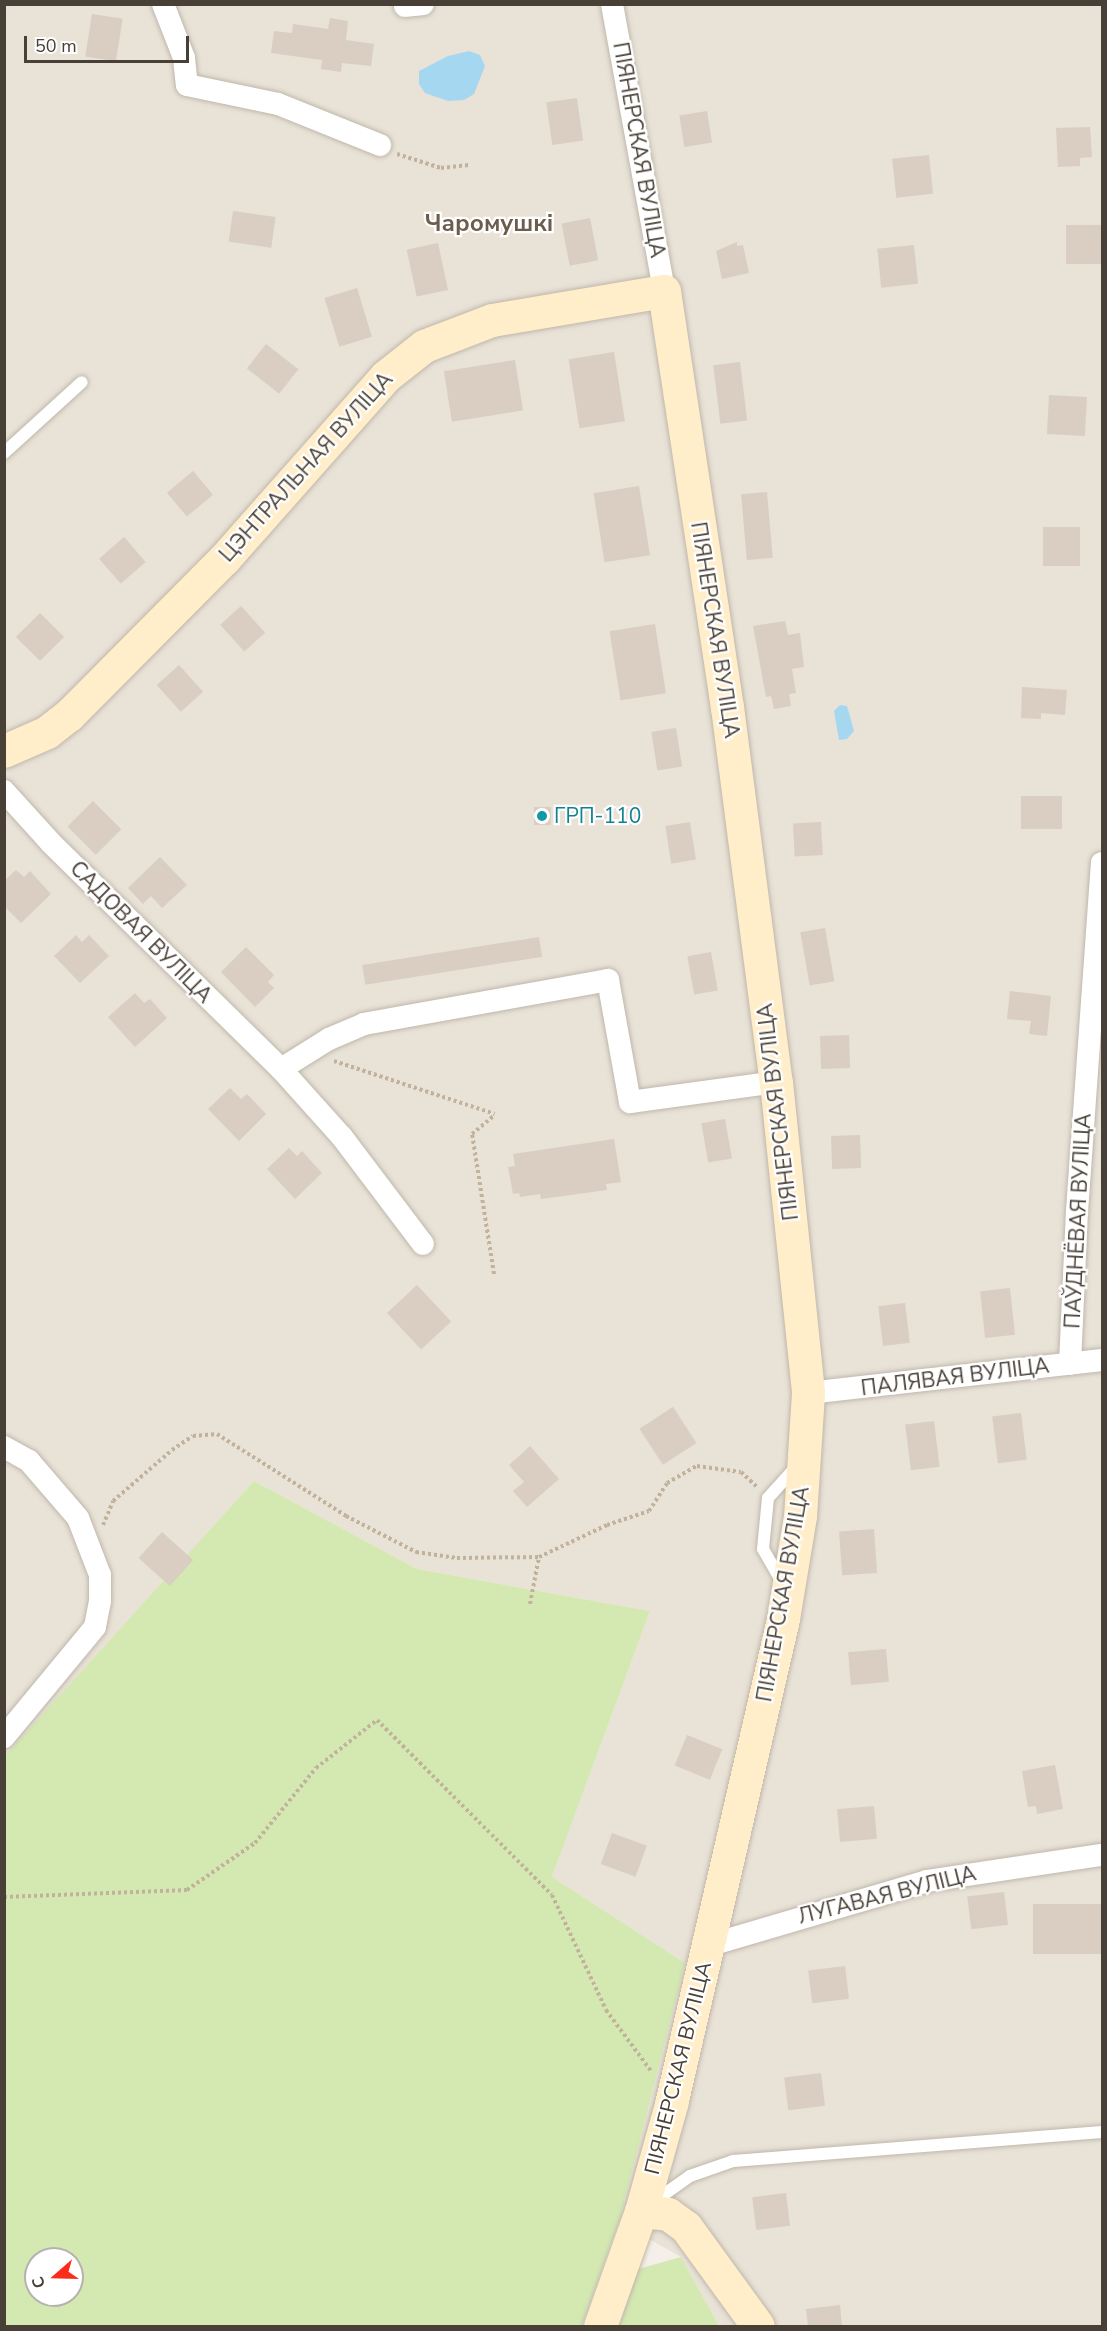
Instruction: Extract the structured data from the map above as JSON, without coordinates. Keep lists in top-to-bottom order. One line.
{"streets":{"street":["ПІЯНЕРСКАЯ ВУЛІЦА","ЦЭНТРАЛЬНАЯ ВУЛІЦА","САДОВАЯ ВУЛІЦА","ПАЎДНЁВАЯ ВУЛІЦА","ПАЛЯВАЯ ВУЛІЦА","ЛУГАВАЯ ВУЛІЦА"]},"crossings":[["ПІЯНЕРСКАЯ ВУЛІЦА","ЦЭНТРАЛЬНАЯ ВУЛІЦА"],["ПІЯНЕРСКАЯ ВУЛІЦА","ПАЛЯВАЯ ВУЛІЦА"],["ПІЯНЕРСКАЯ ВУЛІЦА","ЛУГАВАЯ ВУЛІЦА"],["ПАЎДНЁВАЯ ВУЛІЦА","ПАЛЯВАЯ ВУЛІЦА"]],"districts":["Чаромушкі"],"places":["ГРП-110"],"scale_bar":"50 m","north":"left"}
